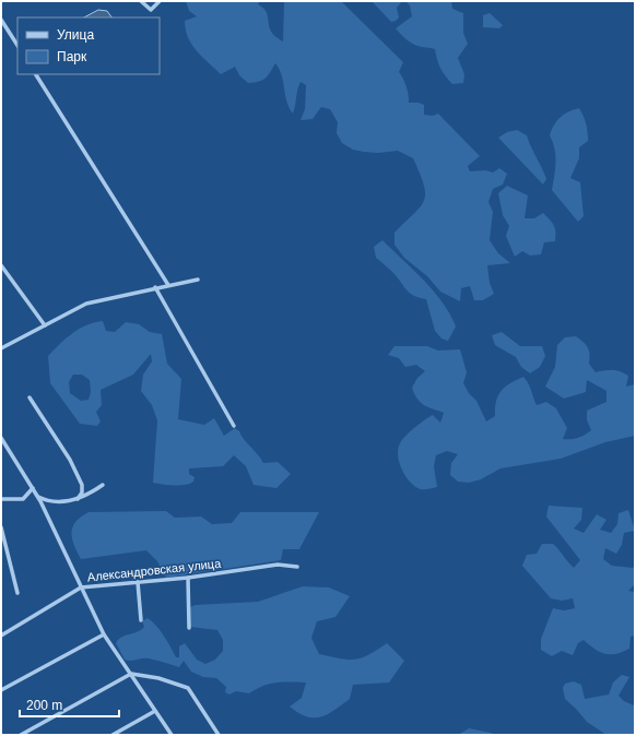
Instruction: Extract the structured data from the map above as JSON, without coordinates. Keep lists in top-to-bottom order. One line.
{"streets":{"street":["Александровская улица"]},"legend":["Улица","Парк"],"scale_bar":"200 m"}
